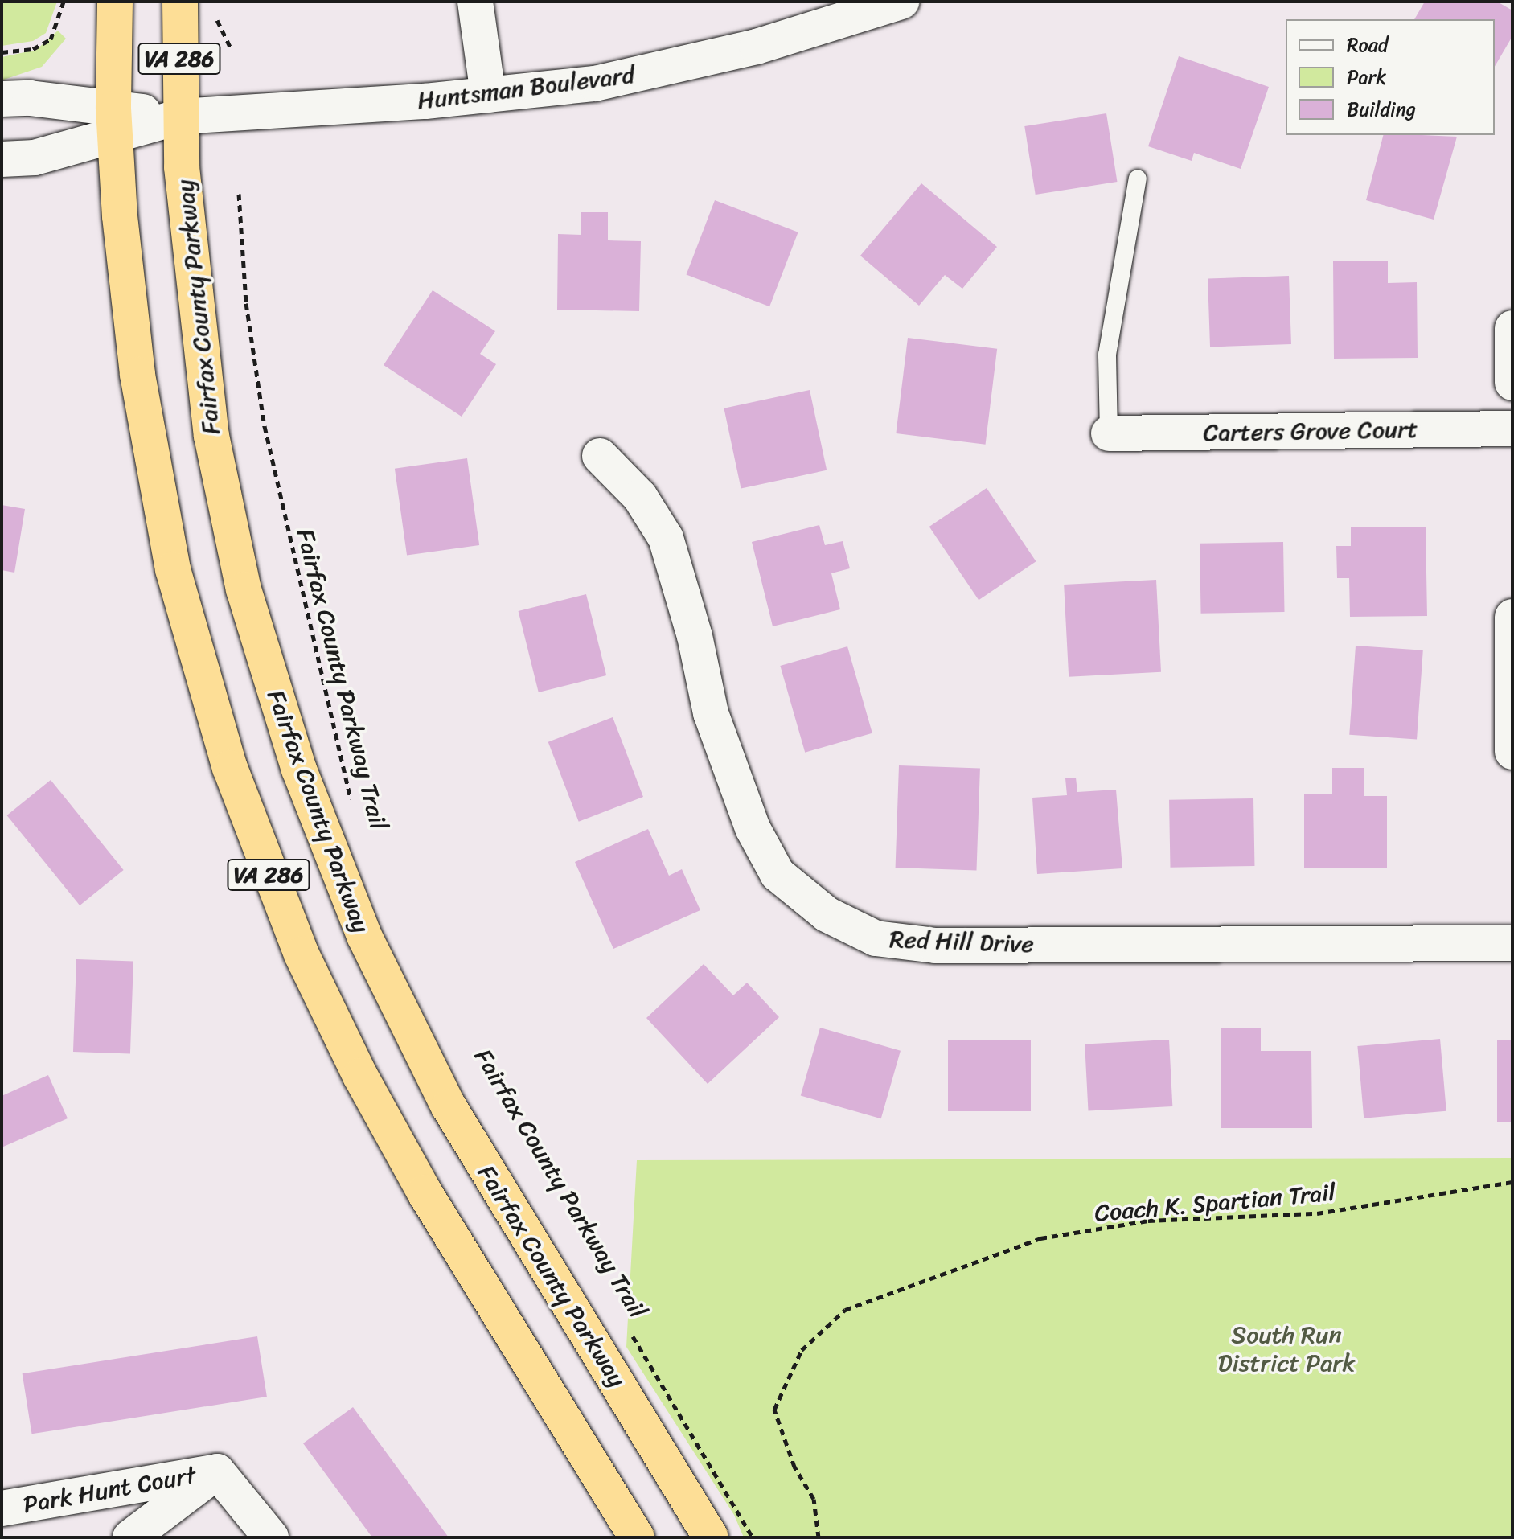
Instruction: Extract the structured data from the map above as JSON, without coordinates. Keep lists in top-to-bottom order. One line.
{"streets":{"highway":["VA 286","Fairfax County Parkway"],"street":["Huntsman Boulevard","Carters Grove Court","Red Hill Drive","Park Hunt Court"],"path":["Fairfax County Parkway Trail","Coach K. Spartian Trail"]},"crossings":[["VA 286","Huntsman Boulevard"],["Huntsman Boulevard","Fairfax County Parkway"]],"parks":["South Run District Park"],"legend":["Road","Park","Building"]}
